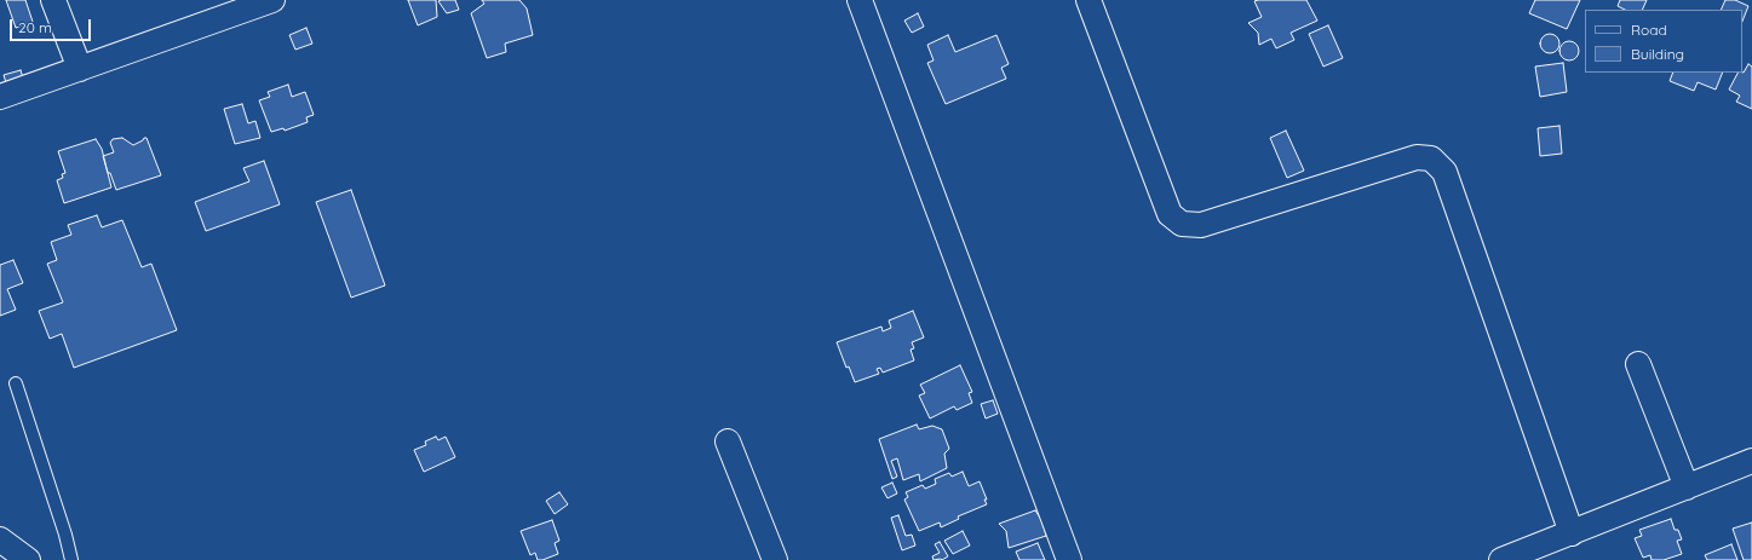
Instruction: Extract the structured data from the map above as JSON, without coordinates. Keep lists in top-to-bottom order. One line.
{"legend":["Road","Building"],"scale_bar":"20 m"}
